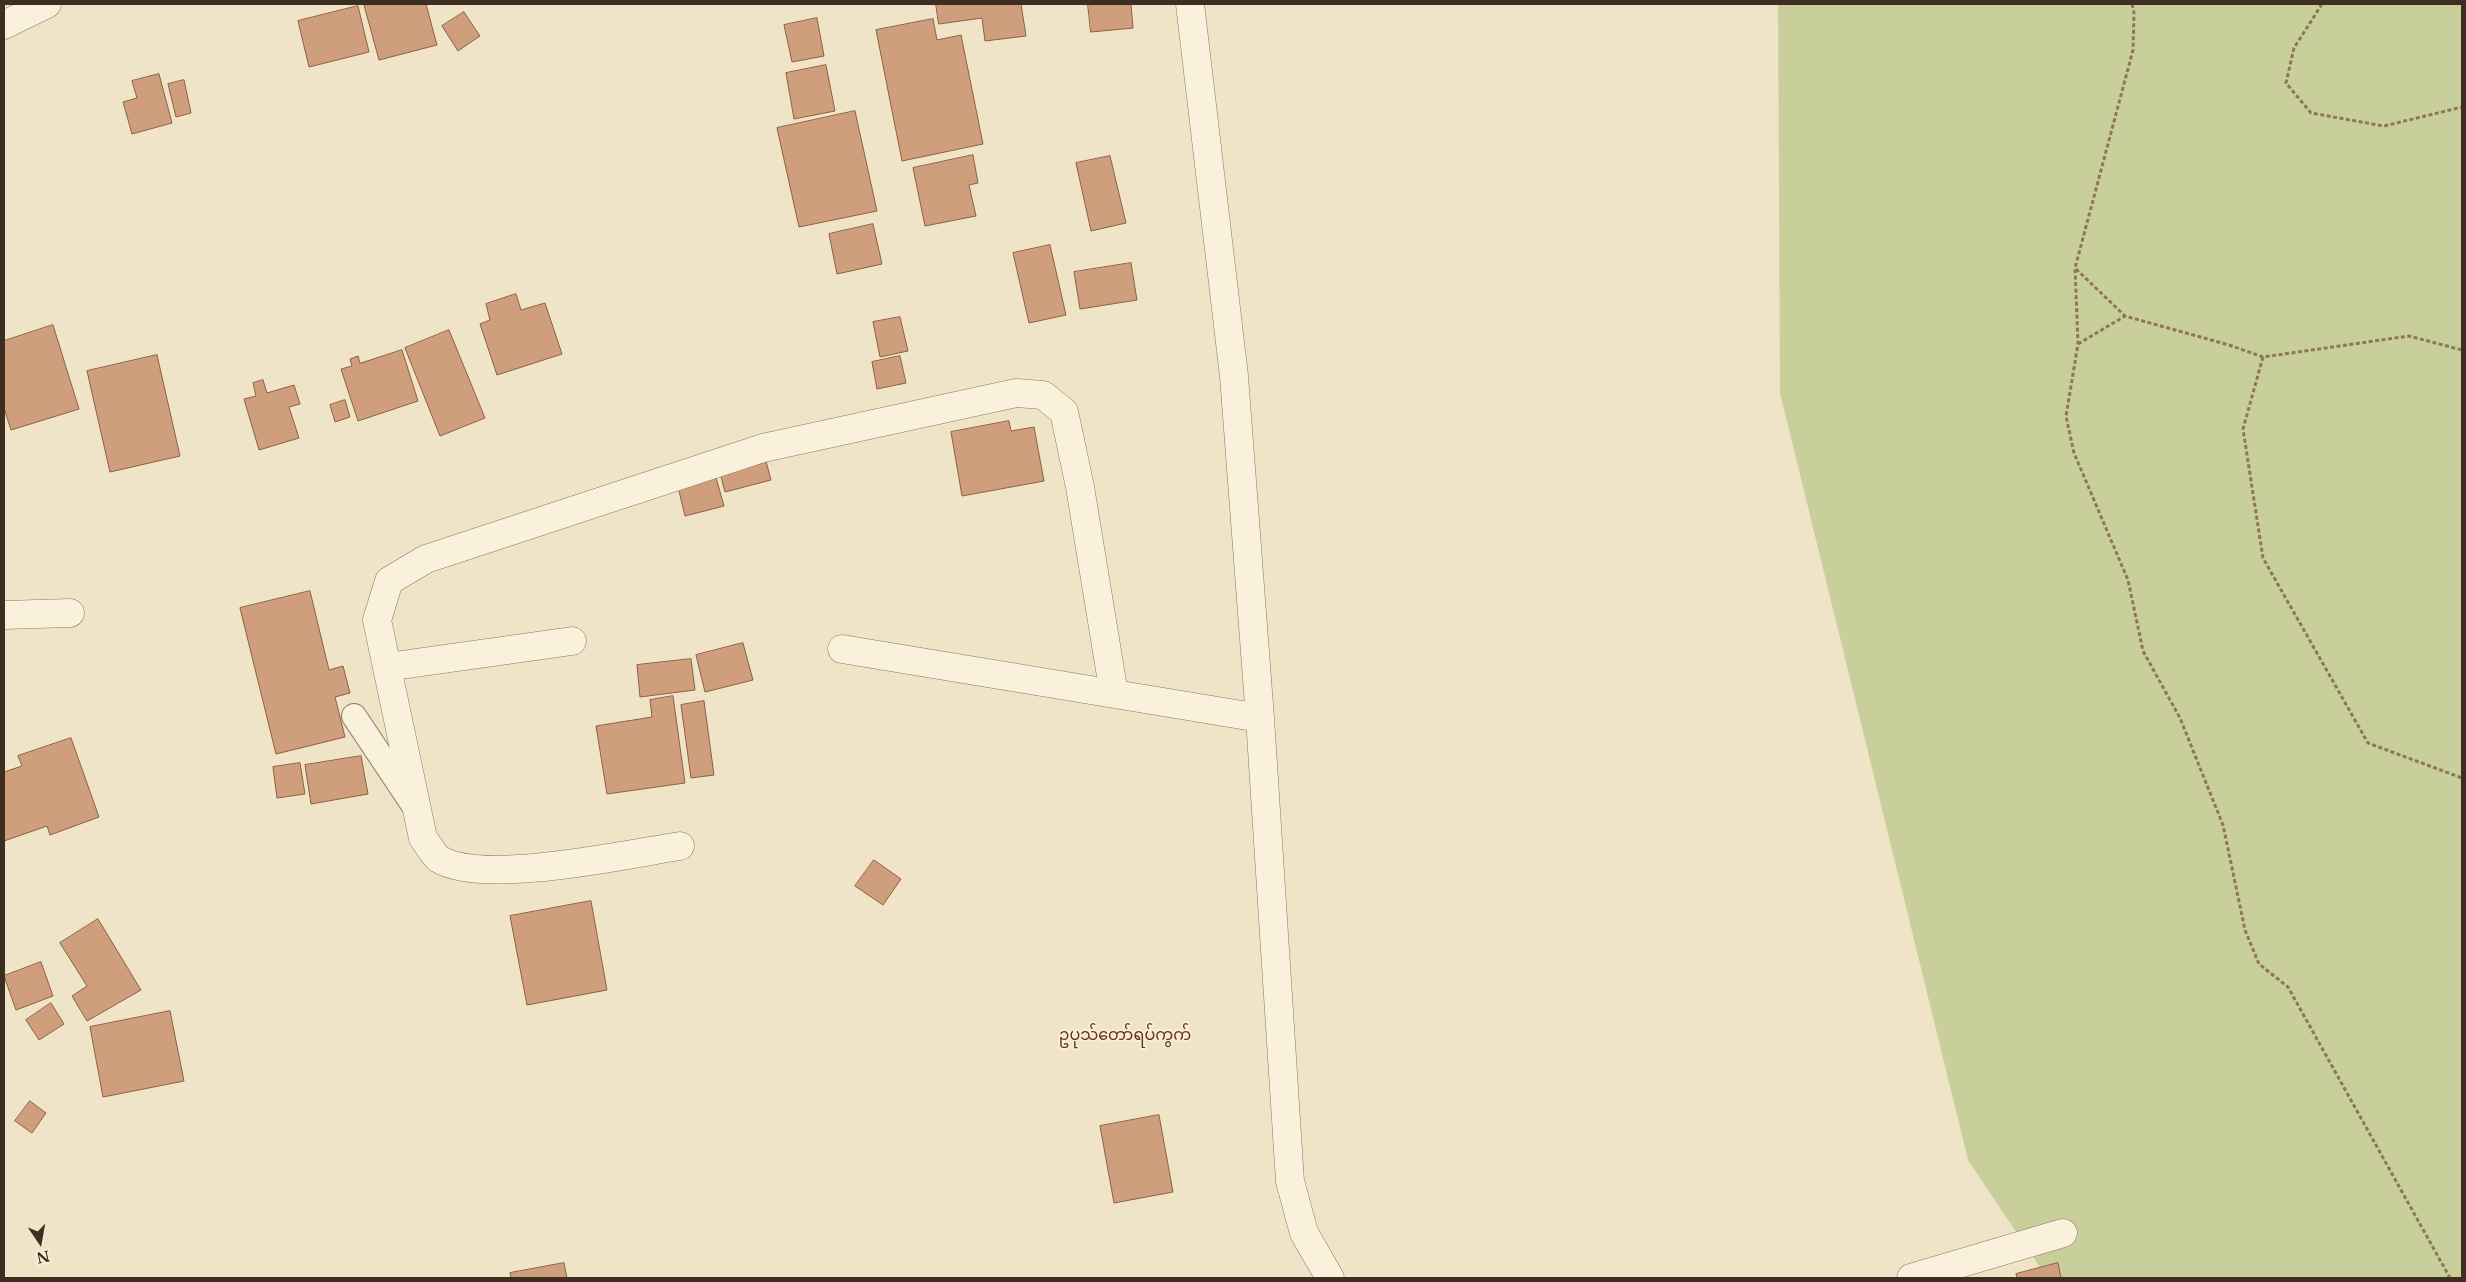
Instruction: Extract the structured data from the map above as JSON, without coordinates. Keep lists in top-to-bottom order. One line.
{"districts":["ဥပုသ်တော်ရပ်ကွက်"],"north":"bottom"}
